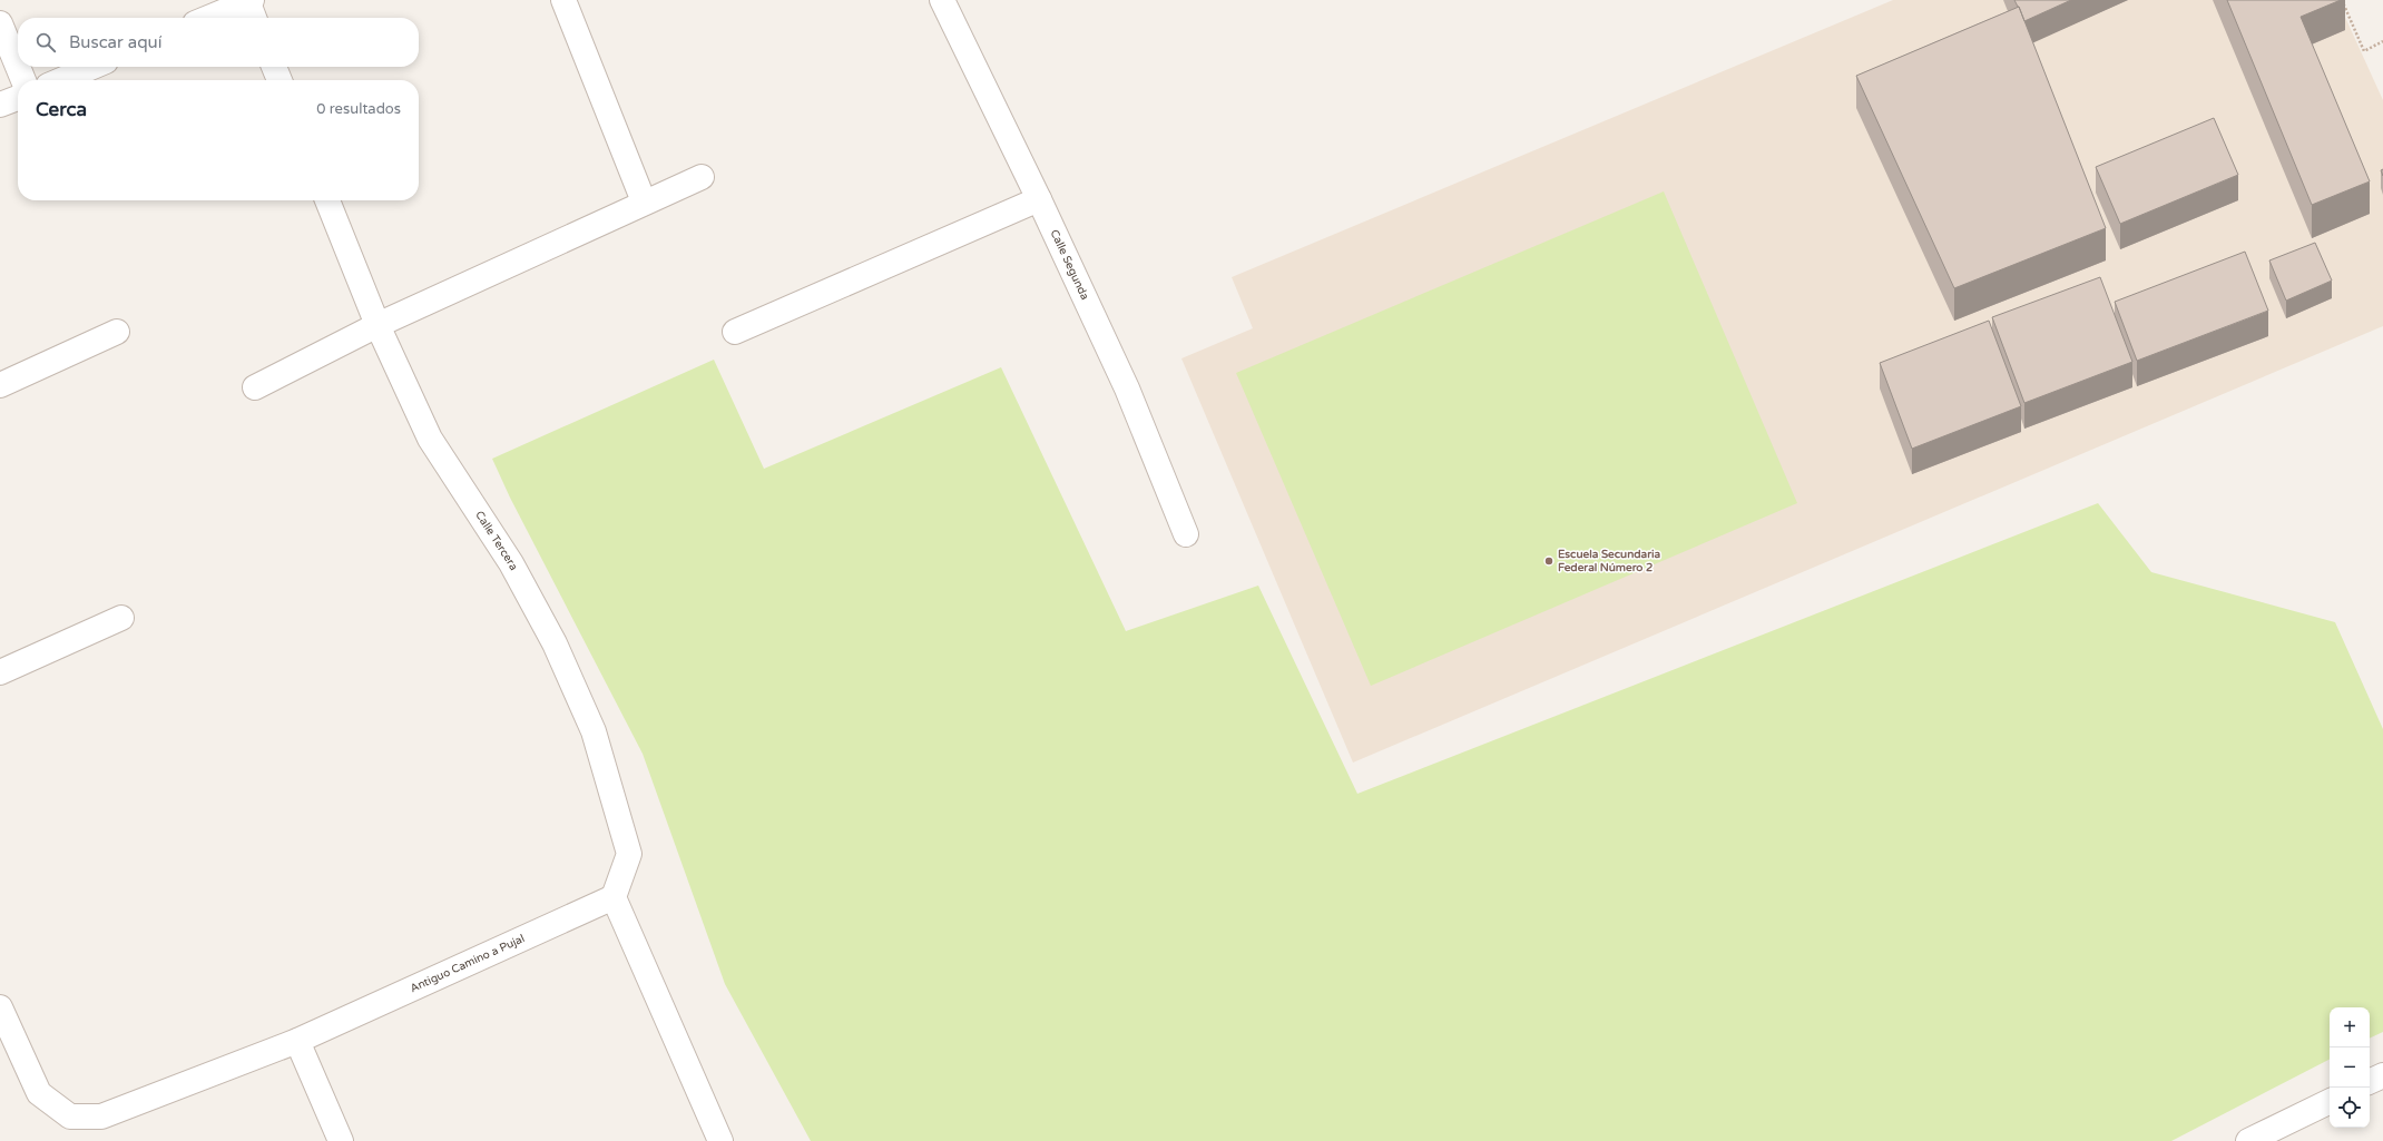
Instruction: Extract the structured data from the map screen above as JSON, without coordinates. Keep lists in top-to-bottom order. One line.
{"streets":{"street":["Calle Segunda","Calle Tercera","Antiguo Camino a Pujal"]},"crossings":[["Calle Tercera","Antiguo Camino a Pujal"]],"places":["Escuela Secundaria Federal Número 2"],"page":{"search":"Buscar aquí","heading":["Cerca","0 resultados"],"map_buttons":["+","−"]}}
